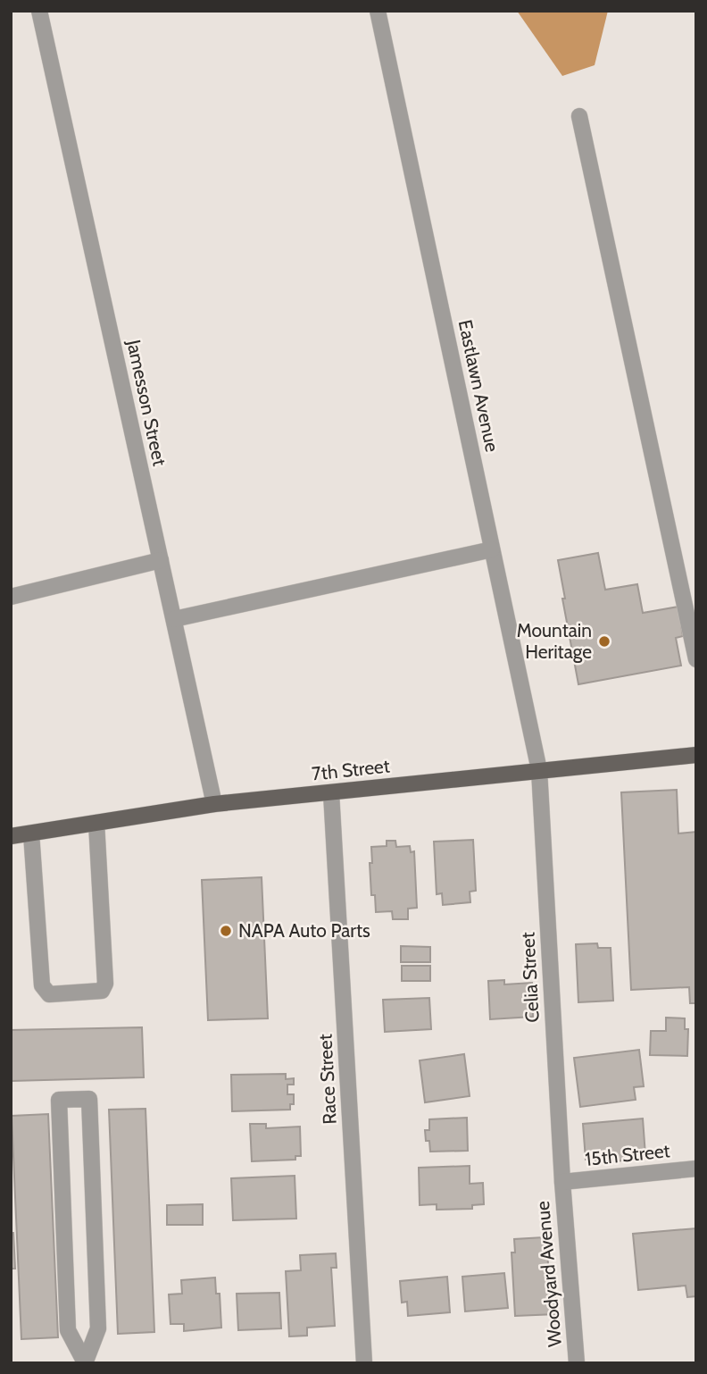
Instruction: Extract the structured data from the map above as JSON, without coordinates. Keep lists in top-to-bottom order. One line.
{"streets":{"main road":["7th Street"],"street":["Eastlawn Avenue","Jamesson Street","Celia Street","Race Street","15th Street","Woodyard Avenue"]},"crossings":[["Eastlawn Avenue","7th Street"],["Eastlawn Avenue","Celia Street"],["Jamesson Street","7th Street"],["7th Street","Celia Street"],["7th Street","Race Street"],["Celia Street","15th Street"],["Celia Street","Woodyard Avenue"],["15th Street","Woodyard Avenue"]],"places":["Mountain Heritage","NAPA Auto Parts"]}
